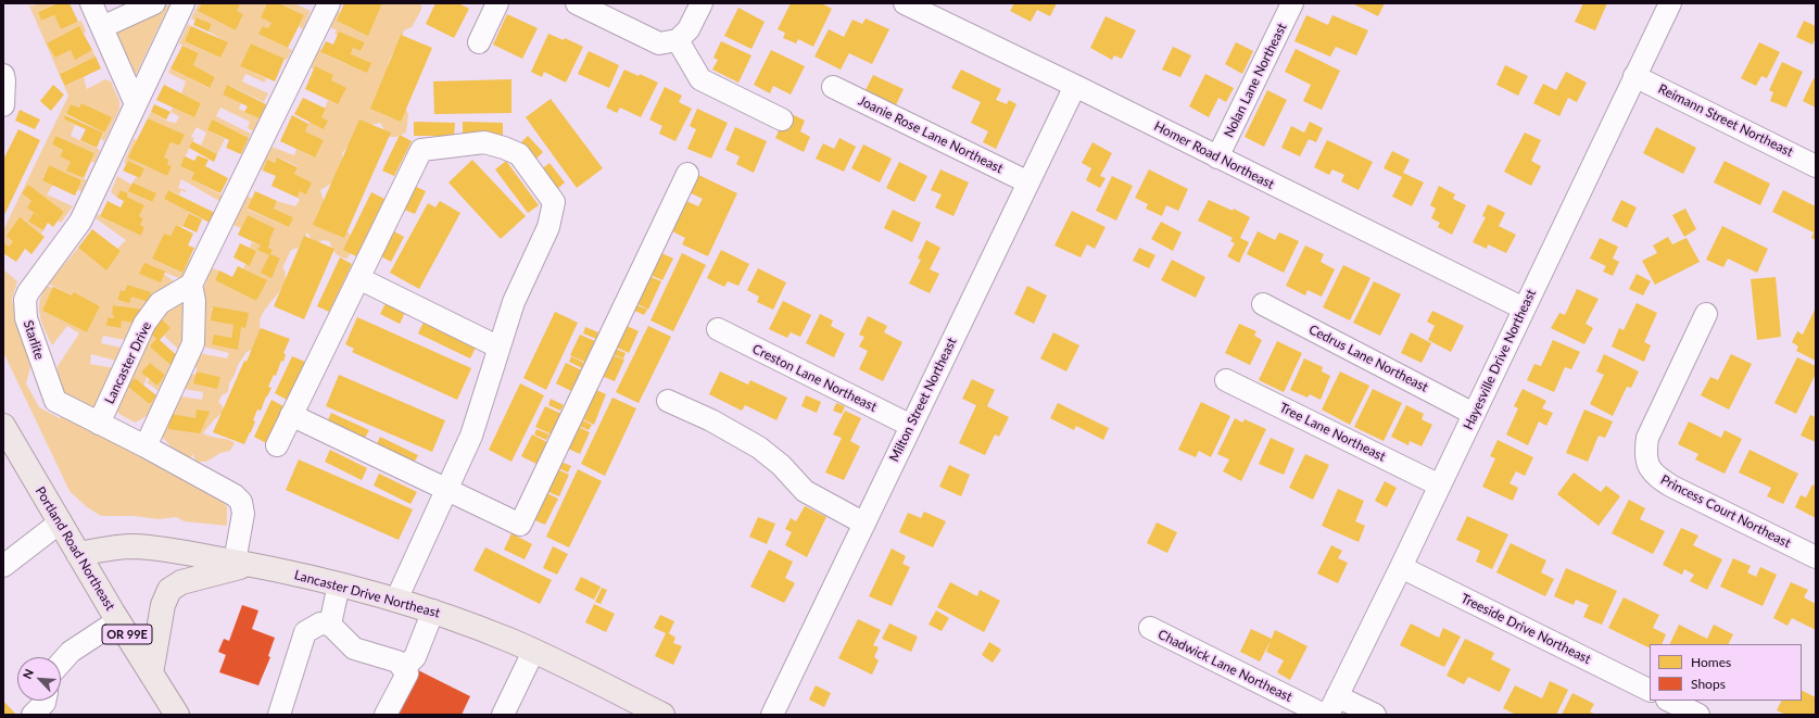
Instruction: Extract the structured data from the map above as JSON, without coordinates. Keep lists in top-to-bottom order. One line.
{"streets":{"main road":["Portland Road Northeast","Lancaster Drive Northeast","OR 99E"],"street":["Nolan Lane Northeast","Reimann Street Northeast","Joanie Rose Lane Northeast","Homer Road Northeast","Starlite","Cedrus Lane Northeast","Hayesville Drive Northeast","Lancaster Drive","Creston Lane Northeast","Milton Street Northeast","Tree Lane Northeast","Princess Court Northeast","Treeside Drive Northeast","Chadwick Lane Northeast"]},"crossings":[["Nolan Lane Northeast","Homer Road Northeast"],["Reimann Street Northeast","Hayesville Drive Northeast"],["Joanie Rose Lane Northeast","Milton Street Northeast"],["Homer Road Northeast","Hayesville Drive Northeast"],["Homer Road Northeast","Milton Street Northeast"],["Starlite","Lancaster Drive"],["Starlite","Lancaster Drive Northeast"],["Cedrus Lane Northeast","Hayesville Drive Northeast"],["Hayesville Drive Northeast","Tree Lane Northeast"],["Hayesville Drive Northeast","Treeside Drive Northeast"],["Creston Lane Northeast","Milton Street Northeast"],["Portland Road Northeast","Lancaster Drive Northeast"]],"legend":["Homes","Shops"],"north":"top left"}
